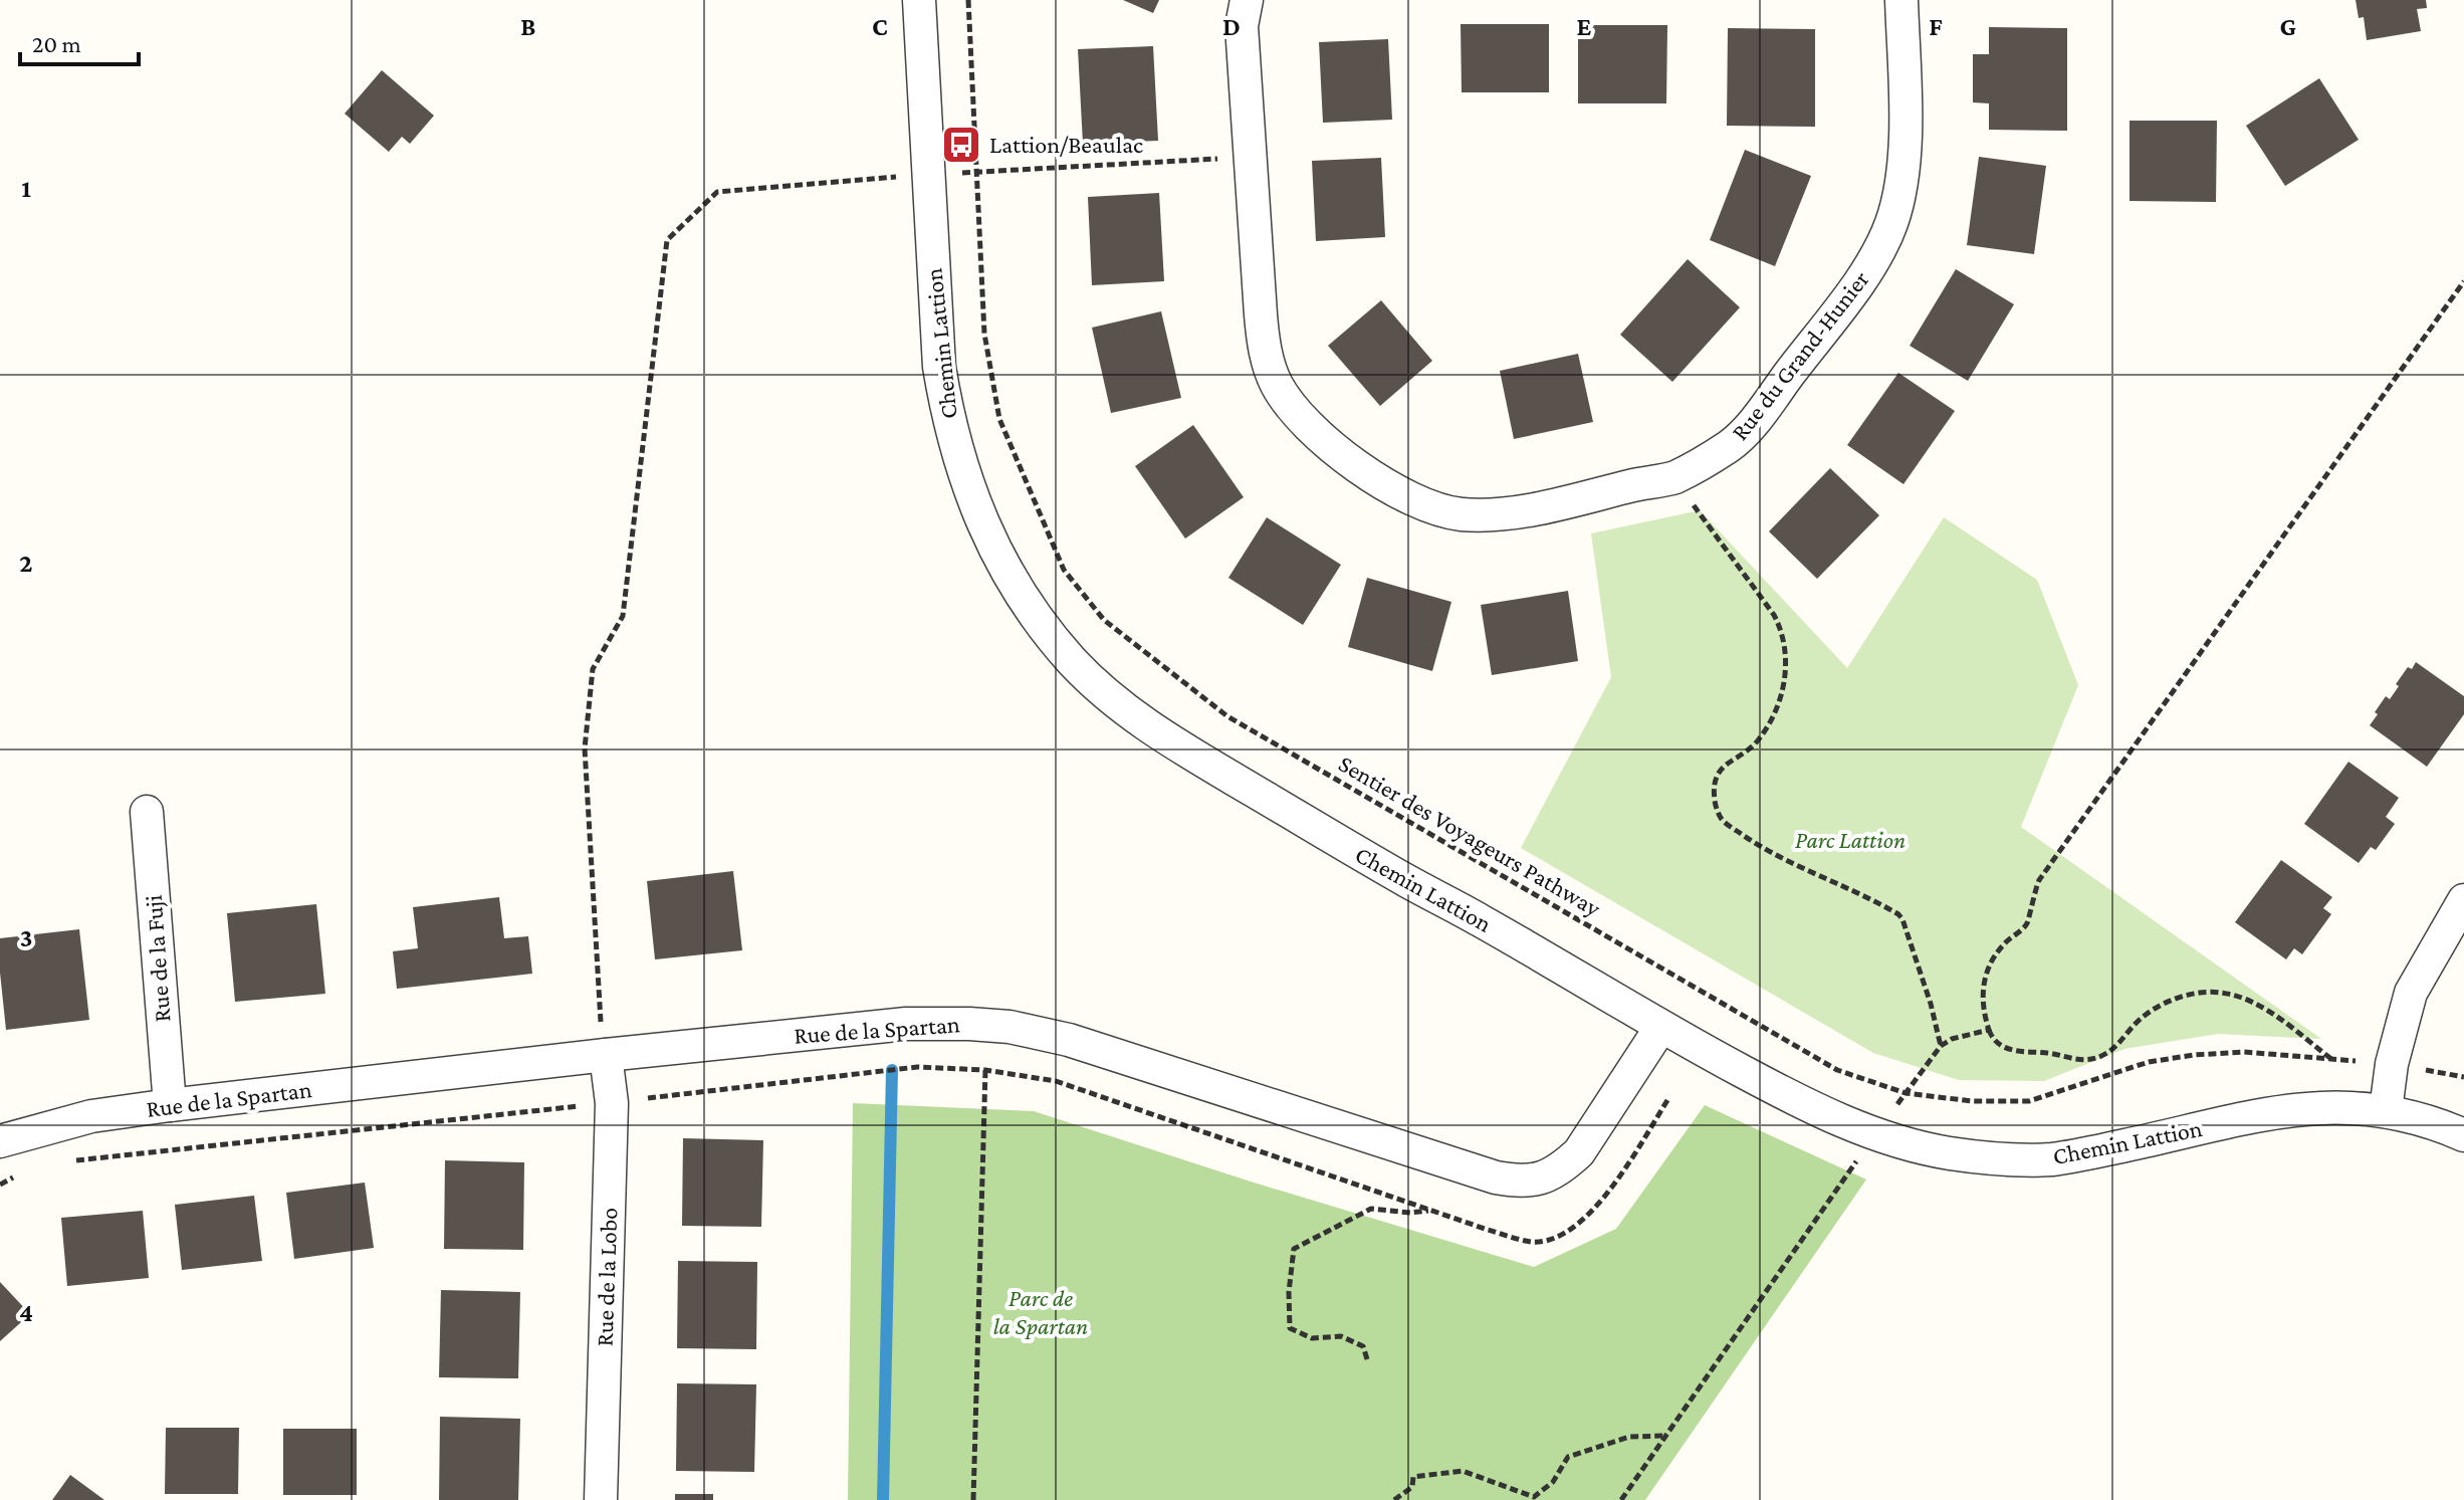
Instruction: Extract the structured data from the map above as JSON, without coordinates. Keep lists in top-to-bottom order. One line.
{"streets":{"street":["Chemin Lattion","Rue du Grand-Hunier","Rue de la Fuji","Rue de la Spartan","Rue de la Lobo"],"path":["Sentier des Voyageurs Pathway"]},"crossings":[["Chemin Lattion","Rue de la Spartan"],["Rue de la Fuji","Rue de la Spartan"],["Rue de la Spartan","Rue de la Lobo"]],"parks":["Parc Lattion","Parc de la Spartan"],"places":{"bus stop":["Lattion/Beaulac"]},"scale_bar":"20 m","grid":{"columns":["B","C","D","E","F","G"],"rows":["1","2","3","4"]}}
